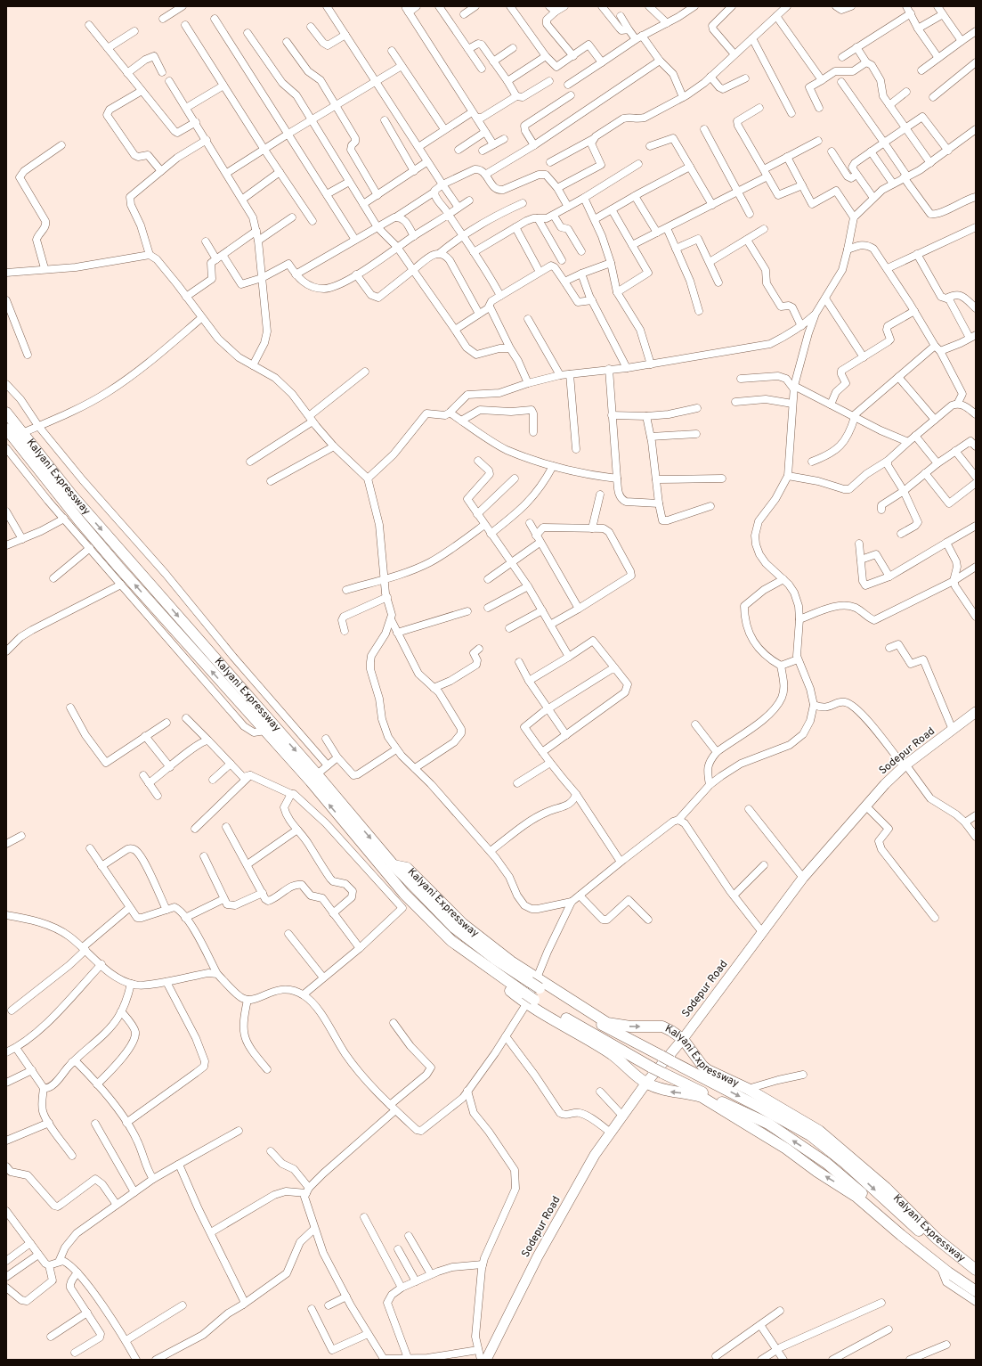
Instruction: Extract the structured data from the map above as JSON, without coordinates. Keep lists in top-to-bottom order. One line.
{"streets":{"highway":["Kalyani Expressway"],"main road":["Sodepur Road"]},"crossings":[["Kalyani Expressway","Sodepur Road"]]}
